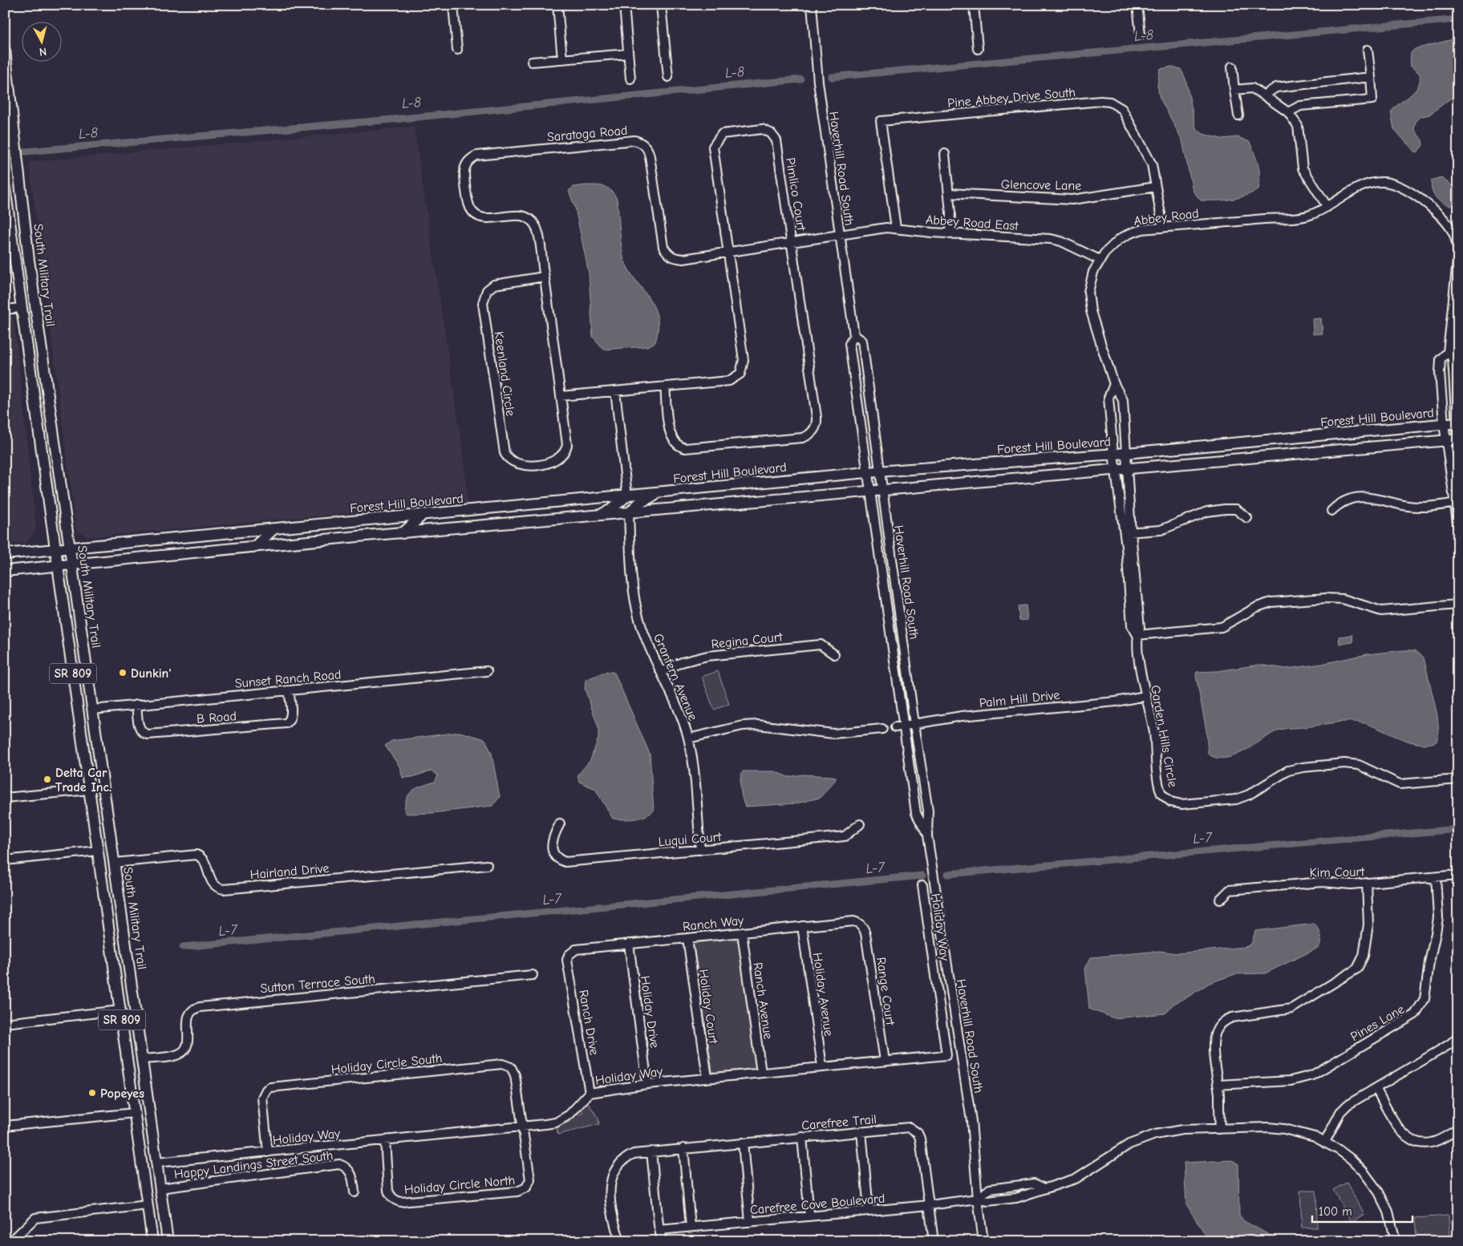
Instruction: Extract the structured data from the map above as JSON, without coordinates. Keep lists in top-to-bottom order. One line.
{"streets":{"main road":["South Military Trail","Forest Hill Boulevard","SR 809"],"street":["Pine Abbey Drive South","Saratoga Road","Haverhill Road South","Glencove Lane","Pimlico Court","Abbey Road","Abbey Road East","Keenland Circle","Regina Court","Granfern Avenue","Sunset Ranch Road","Palm Hill Drive","B Road","Garden Hills Circle","Luqui Court","Hairland Drive","Kim Court","Ranch Way","Holiday Way","Sutton Terrace South","Range Court","Holiday Avenue","Ranch Avenue","Holiday Court","Holiday Drive","Ranch Drive","Pines Lane","Holiday Circle South","Carefree Trail","Happy Landings Street South","Holiday Circle North","Carefree Cove Boulevard"]},"crossings":[["Pine Abbey Drive South","Glencove Lane"],["Pine Abbey Drive South","Abbey Road"],["Pine Abbey Drive South","Abbey Road East"],["Saratoga Road","Haverhill Road South"],["Saratoga Road","Pimlico Court"],["Saratoga Road","Abbey Road East"],["Saratoga Road","Keenland Circle"],["Haverhill Road South","Abbey Road East"],["Haverhill Road South","Forest Hill Boulevard"],["Haverhill Road South","Palm Hill Drive"],["Haverhill Road South","Carefree Cove Boulevard"],["Pimlico Court","Keenland Circle"],["Abbey Road","Abbey Road East"],["Abbey Road","Forest Hill Boulevard"],["Abbey Road","Garden Hills Circle"],["South Military Trail","Forest Hill Boulevard"],["South Military Trail","Sunset Ranch Road"],["South Military Trail","Hairland Drive"],["South Military Trail","Holiday Way"],["South Military Trail","Sutton Terrace South"],["South Military Trail","Happy Landings Street South"],["Forest Hill Boulevard","SR 809"],["Forest Hill Boulevard","Garden Hills Circle"],["Regina Court","Granfern Avenue"],["Granfern Avenue","Luqui Court"],["Sunset Ranch Road","B Road"],["Palm Hill Drive","Garden Hills Circle"],["Kim Court","Pines Lane"],["Ranch Way","Range Court"],["Ranch Way","Holiday Avenue"],["Ranch Way","Ranch Avenue"],["Ranch Way","Holiday Court"],["Ranch Way","Holiday Drive"],["Ranch Way","Ranch Drive"],["Holiday Way","Range Court"],["Holiday Way","Holiday Avenue"],["Holiday Way","Ranch Avenue"],["Holiday Way","Holiday Court"],["Holiday Way","Holiday Drive"],["Holiday Way","Ranch Drive"],["Holiday Way","Holiday Circle South"],["Holiday Way","Holiday Circle North"],["Holiday Circle South","Holiday Circle North"],["Carefree Trail","Carefree Cove Boulevard"]],"water":["L-8","L-7"],"places":["Dunkin'","Delta Car Trade Inc.","Popeyes"],"scale_bar":"100 m","north":"bottom"}
